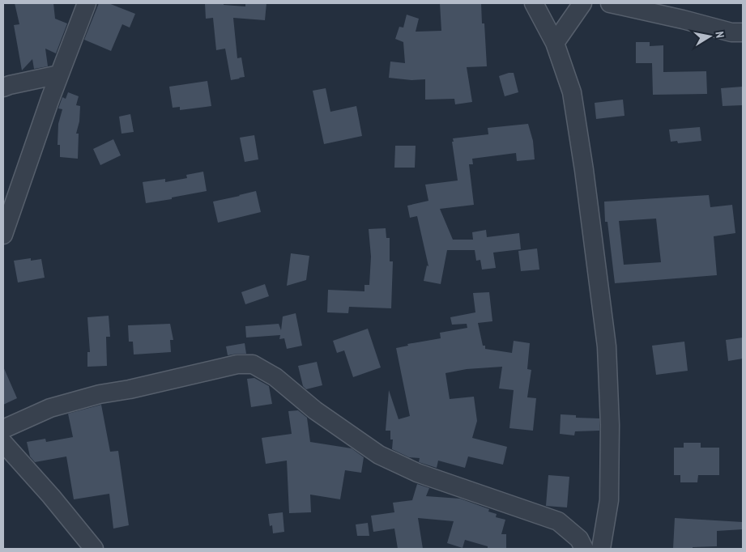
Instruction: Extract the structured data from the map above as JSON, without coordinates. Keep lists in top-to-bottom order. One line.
{"north":"right"}
